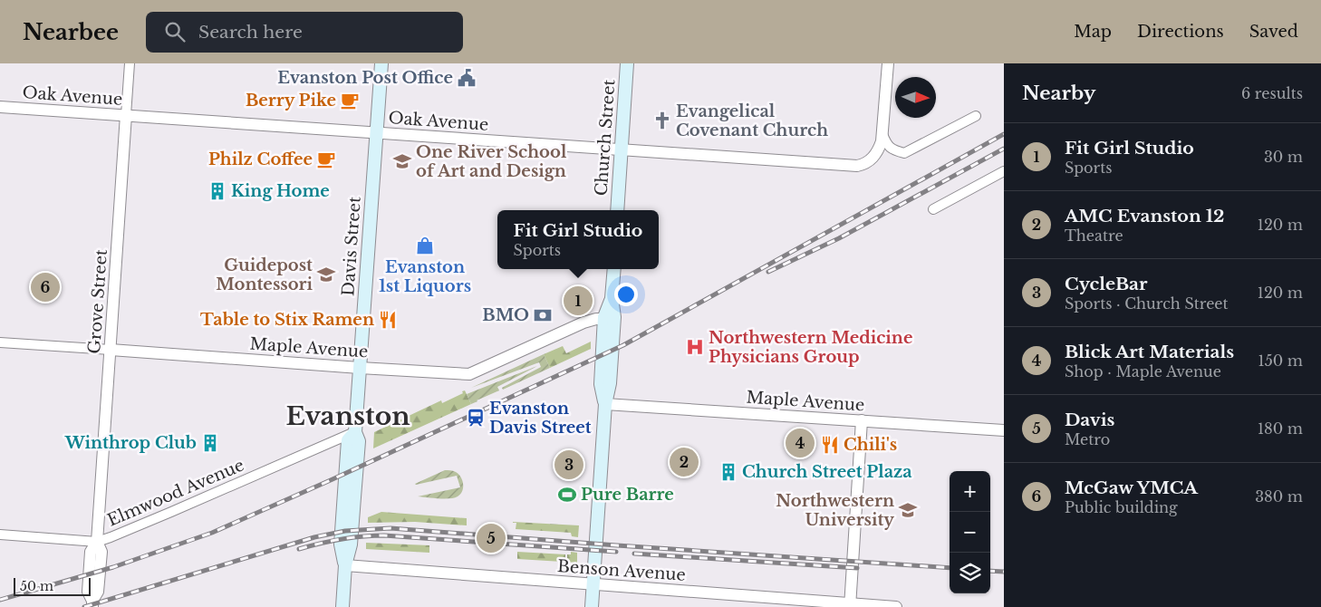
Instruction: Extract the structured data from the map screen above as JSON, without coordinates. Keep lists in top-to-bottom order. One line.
{"streets":{"main road":["Church Street","Davis Street"],"street":["Oak Avenue","Grove Street","Maple Avenue","Elmwood Avenue","Benson Avenue"]},"crossings":[["Oak Avenue","Church Street"],["Oak Avenue","Davis Street"],["Oak Avenue","Grove Street"],["Davis Street","Maple Avenue"],["Davis Street","Elmwood Avenue"],["Davis Street","Benson Avenue"],["Grove Street","Maple Avenue"],["Grove Street","Elmwood Avenue"]],"districts":["Evanston"],"places":{"public building":["Evanston Post Office"],"cafe":["Berry Pike","Philz Coffee"],"church":["Evangelical Covenant Church"],"school or university":["One River School of Art and Design","Guidepost Montessori","Northwestern University"],"building":["King Home","Winthrop Club","Church Street Plaza"],"shop":["Evanston 1st Liquors"],"bank":["BMO"],"restaurant":["Table to Stix Ramen","Chili's"],"hospital":["Northwestern Medicine Physicians Group"],"station":["Evanston Davis Street"],"sports":["Pure Barre"]},"scale_bar":"50 m","north":"right","page":{"header":"Nearbee","search":"Search here","nav":["Map","Directions","Saved"],"heading":["Nearby","6 results"],"list":[{"mark":"1","name":"Fit Girl Studio","note":"Sports","value":"30 m"},{"mark":"2","name":"AMC Evanston 12","note":"Theatre","value":"120 m"},{"mark":"3","name":"CycleBar","note":"Sports · Church Street","value":"120 m"},{"mark":"4","name":"Blick Art Materials","note":"Shop · Maple Avenue","value":"150 m"},{"mark":"5","name":"Davis","note":"Metro","value":"180 m"},{"mark":"6","name":"McGaw YMCA","note":"Public building","value":"380 m"}],"popup":["Fit Girl Studio","Sports"],"pins":["6","1","4","2","3","5"],"map_buttons":["+","−"],"scale":"50 m"}}
